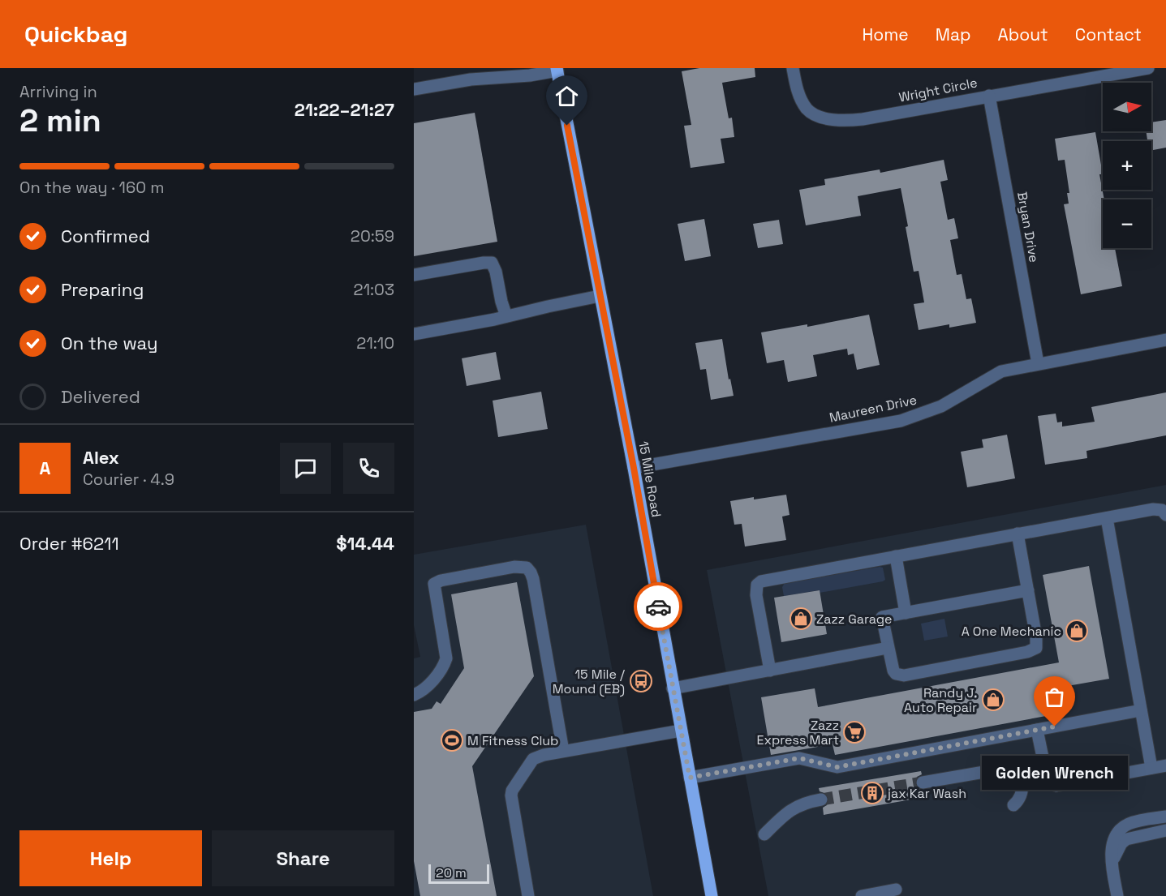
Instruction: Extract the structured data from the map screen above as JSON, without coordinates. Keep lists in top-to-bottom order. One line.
{"streets":{"main road":["15 Mile Road"],"street":["Wright Circle","Bryan Drive","Maureen Drive"]},"crossings":[["Wright Circle","Bryan Drive"],["Bryan Drive","Maureen Drive"],["Maureen Drive","15 Mile Road"]],"places":{"shop":["Zazz Garage","A One Mechanic","Randy J. Auto Repair"],"bus stop":["15 Mile / Mound (EB)"],"other":["Golden Wrench"],"supermarket":["Zazz Express Mart"],"sports":["M Fitness Club"],"building":["jax Kar Wash"]},"scale_bar":"20 m","north":"right","page":{"header":"Quickbag","nav":["Home","Map","About","Contact"],"heading":["2 min","Arriving in","21:22–21:27"],"panel":["Alex","Courier · 4.9","Order #6211","$14.44"],"map_buttons":["+","−"],"bar":"On the way · 160 m","list":[["Confirmed","20:59"],["Preparing","21:03"],["On the way","21:10"],"Delivered"],"round":"A","bubble":"Golden Wrench","buttons":["Help","Share"],"scale":"20 m"}}
